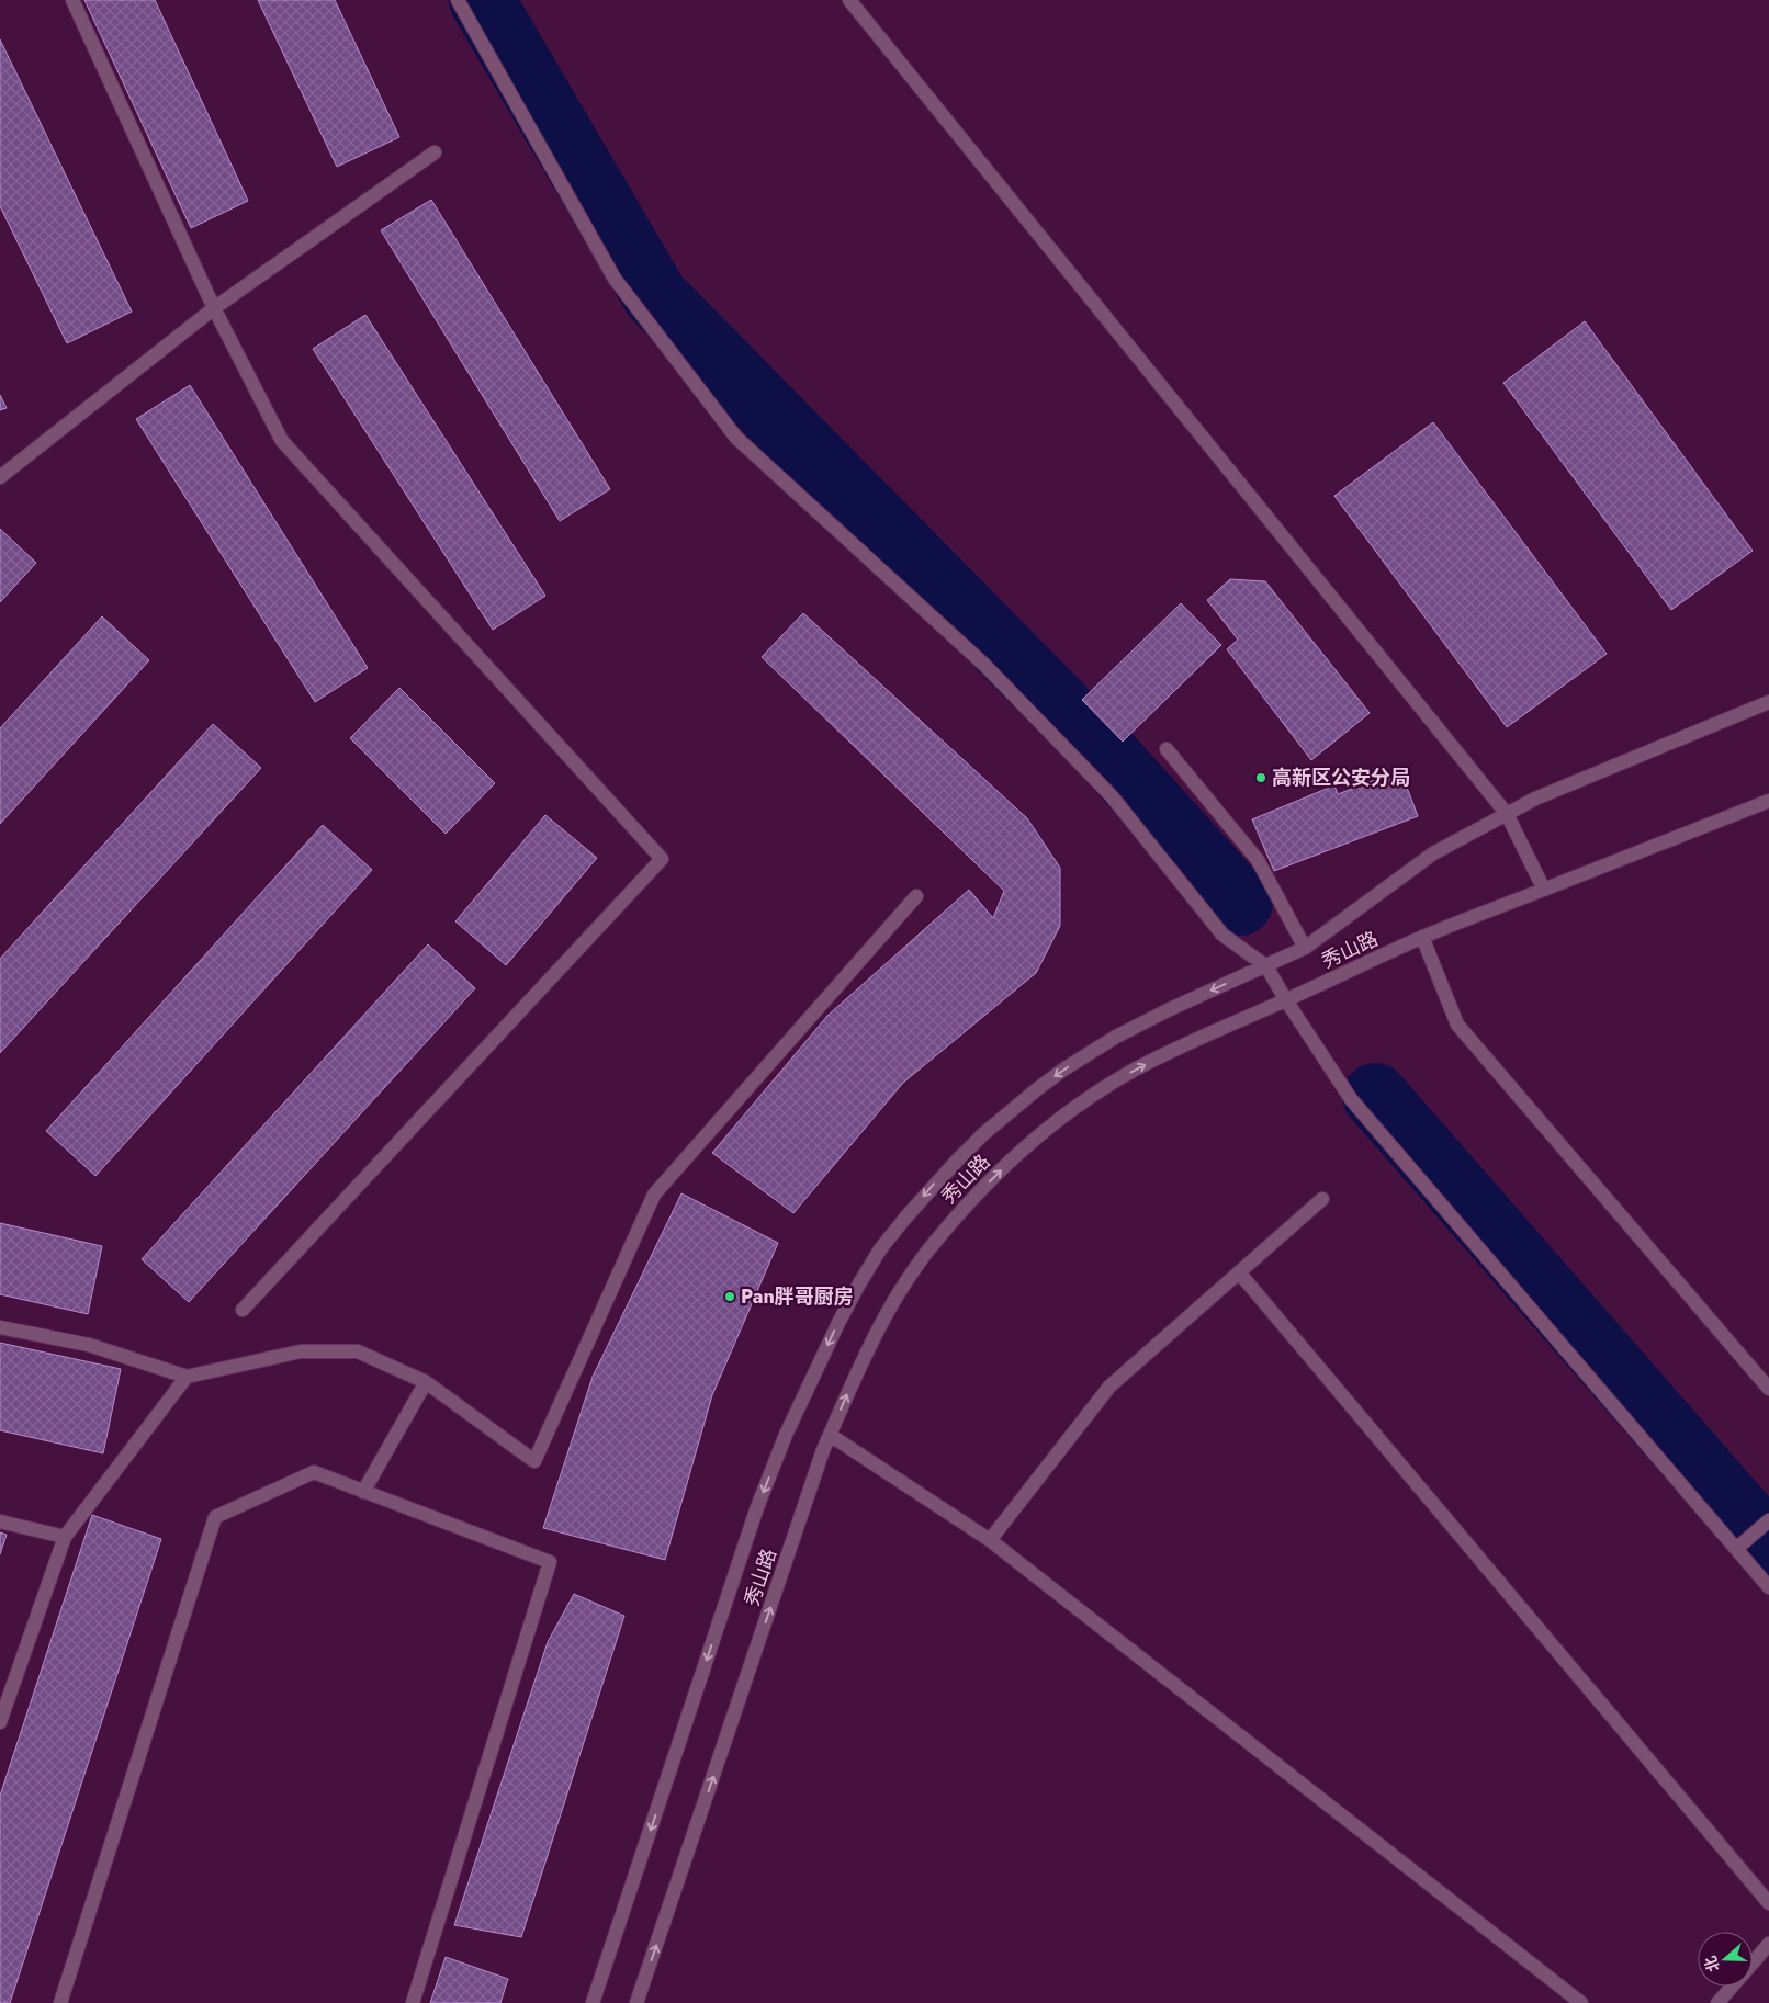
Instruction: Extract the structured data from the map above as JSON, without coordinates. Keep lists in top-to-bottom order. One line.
{"streets":{"street":["秀山路"]},"places":["高新区公安分局","Pan胖哥厨房"],"north":"left"}
